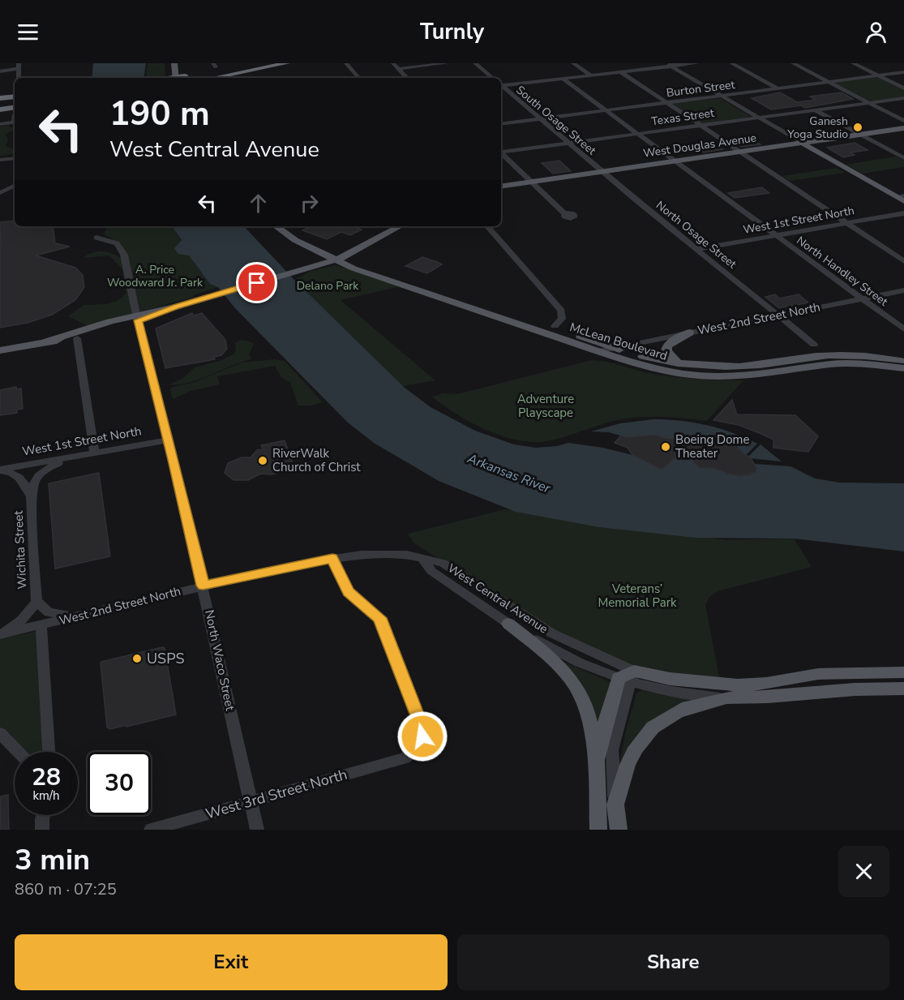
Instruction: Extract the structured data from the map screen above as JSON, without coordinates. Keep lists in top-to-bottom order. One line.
{"streets":{"main road":["West Douglas Avenue","McLean Boulevard","West Central Avenue"],"street":["Burton Street","Texas Street","South Osage Street","West 1st Street North","North Osage Street","North Handley Street","West 2nd Street North","Wichita Street","North Waco Street","West 3rd Street North"]},"crossings":[["Burton Street","South Osage Street"],["Burton Street","North Handley Street"],["Texas Street","South Osage Street"],["Texas Street","North Handley Street"],["South Osage Street","West Douglas Avenue"],["South Osage Street","North Osage Street"],["West Douglas Avenue","North Osage Street"],["West Douglas Avenue","North Handley Street"],["West 1st Street North","North Osage Street"],["West 1st Street North","North Handley Street"],["West 1st Street North","North Waco Street"],["North Osage Street","West 2nd Street North"],["North Handley Street","West 2nd Street North"],["West 2nd Street North","McLean Boulevard"],["West 2nd Street North","West Central Avenue"],["West 2nd Street North","North Waco Street"],["West Central Avenue","West 3rd Street North"],["North Waco Street","West 3rd Street North"]],"water":["Arkansas River"],"parks":["A. Price Woodward Jr. Park","Delano Park","Adventure Playscape","Veterans’ Memorial Park"],"places":["Ganesh Yoga Studio","Boeing Dome Theater","RiverWalk Church of Christ","USPS"],"page":{"header":"Turnly","turn":["190 m","West Central Avenue"],"speed":"28 km/h","limit":"30","heading":["3 min","860 m · 07:25"],"buttons":["Exit","Share"]}}
